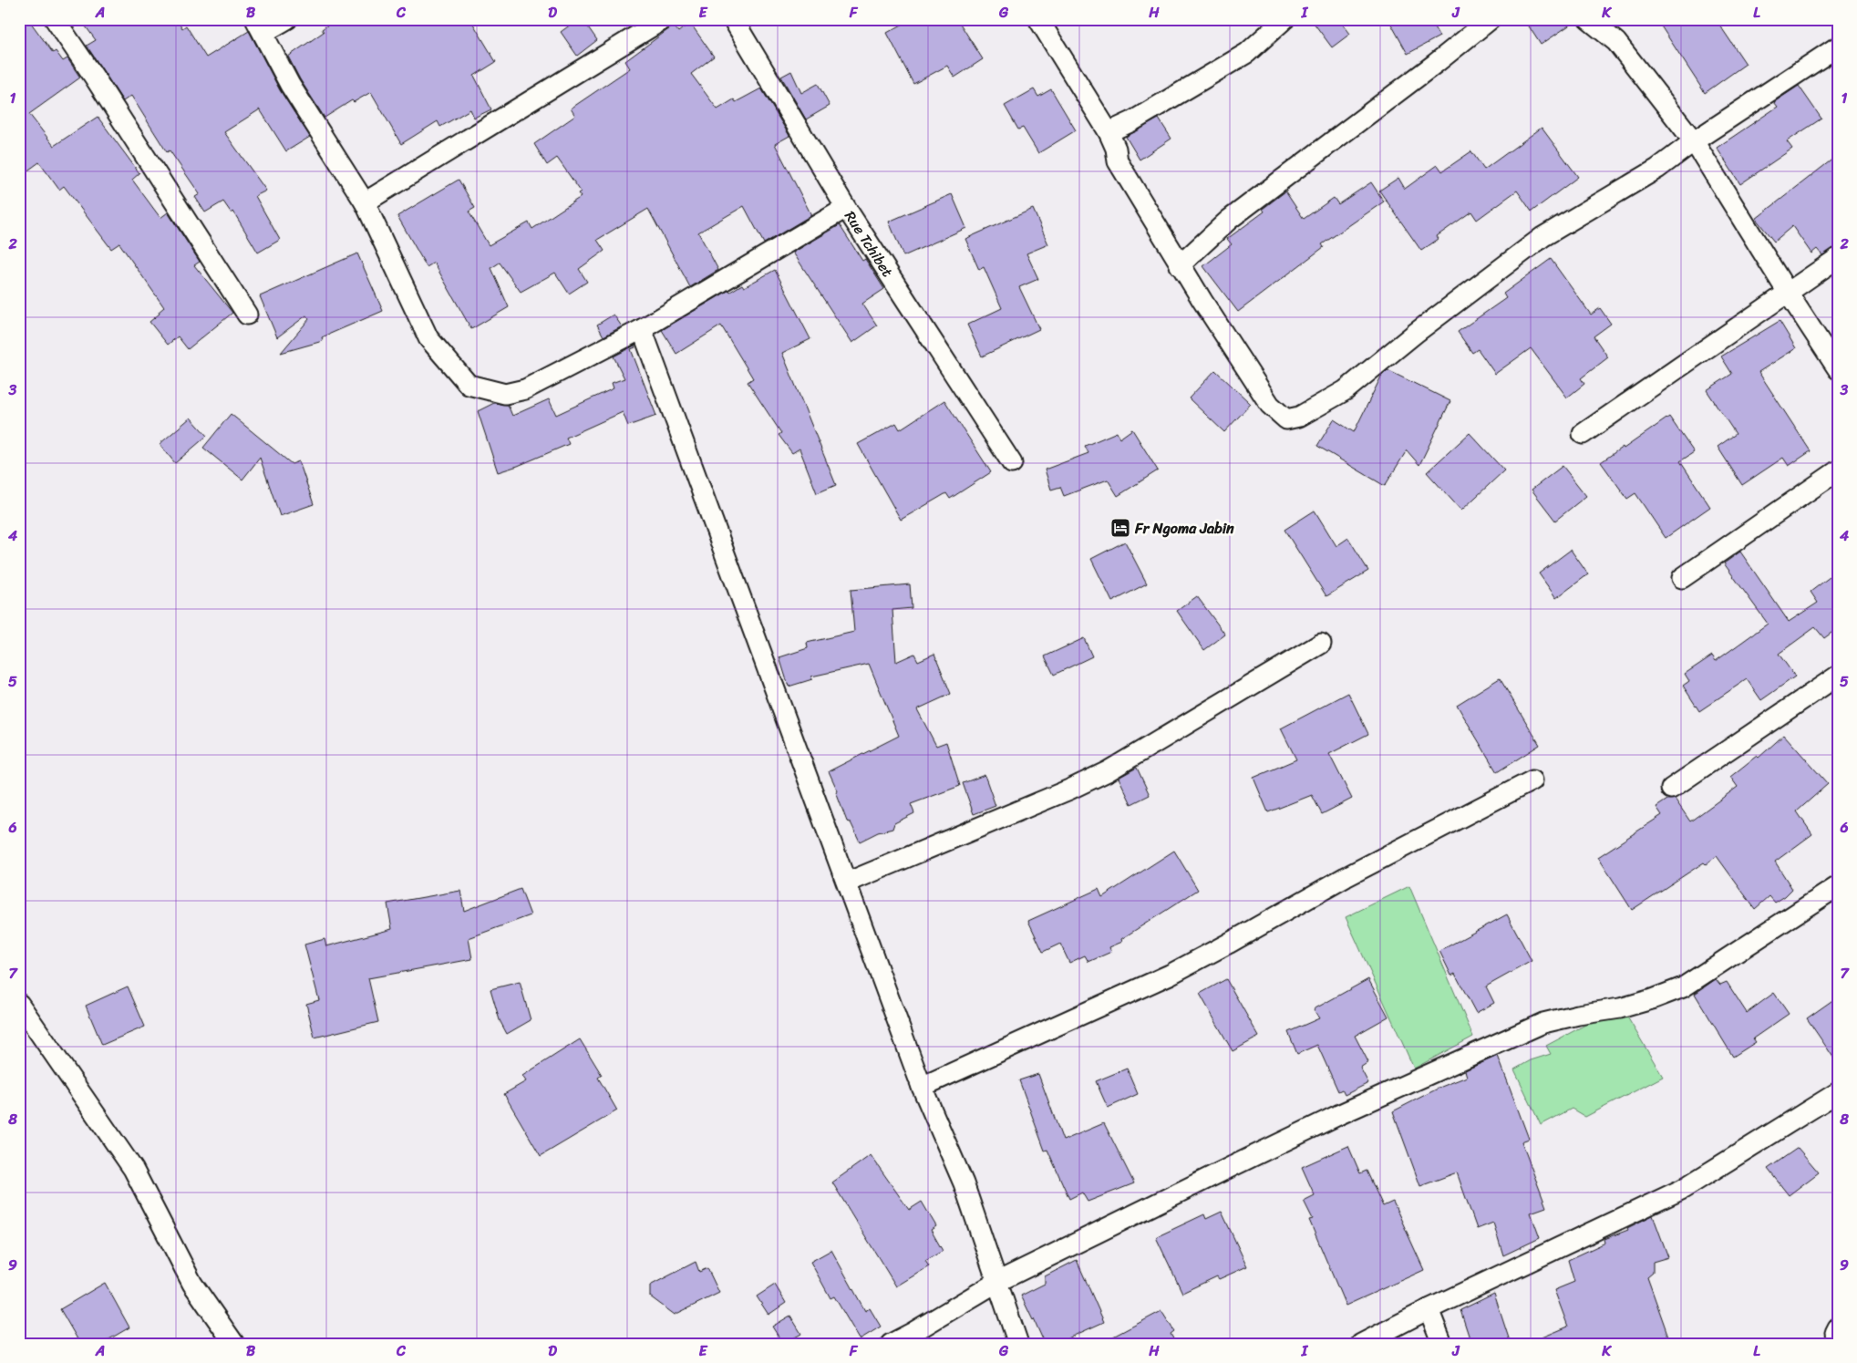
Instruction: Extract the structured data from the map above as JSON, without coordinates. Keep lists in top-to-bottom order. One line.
{"streets":{"street":["Rue Tchibet"]},"places":{"hotel":["Fr Ngoma Jabin"]},"grid":{"columns":["A","B","C","D","E","F","G","H","I","J","K","L"],"rows":["1","2","3","4","5","6","7","8","9"]}}
